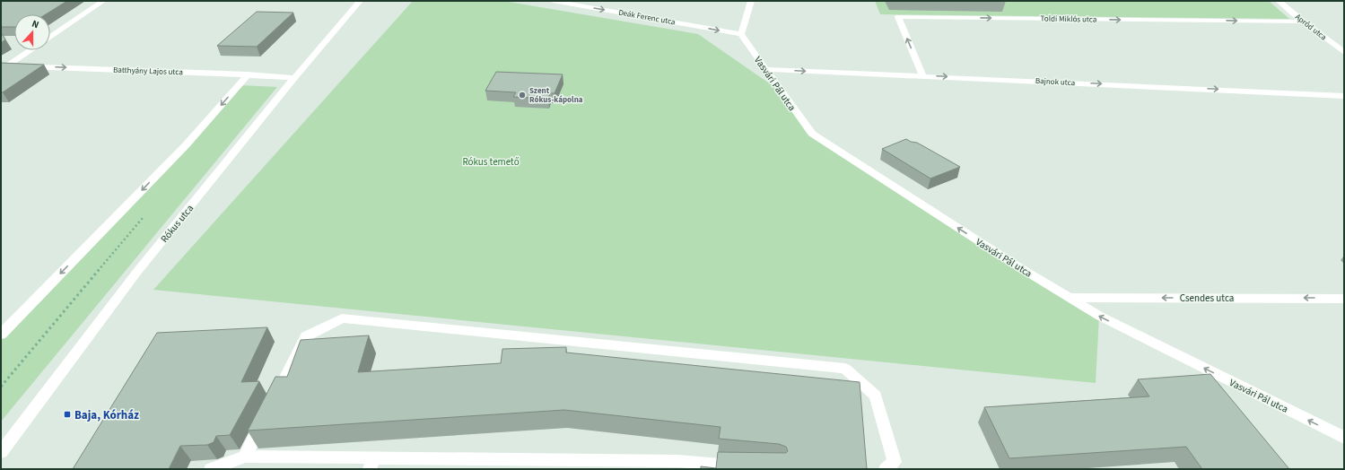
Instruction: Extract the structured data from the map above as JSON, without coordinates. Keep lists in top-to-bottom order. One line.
{"streets":{"street":["Deák Ferenc utca","Toldi Miklós utca","Apród utca","Batthyány Lajos utca","Bajnok utca","Vasvári Pál utca","Rókus utca","Csendes utca"]},"crossings":[["Deák Ferenc utca","Vasvári Pál utca"],["Toldi Miklós utca","Apród utca"],["Toldi Miklós utca","Bajnok utca"],["Batthyány Lajos utca","Rókus utca"],["Bajnok utca","Vasvári Pál utca"],["Vasvári Pál utca","Csendes utca"]],"one_way":["Deák Ferenc utca","Toldi Miklós utca","Batthyány Lajos utca","Bajnok utca","Vasvári Pál utca","Csendes utca"],"parks":["Rókus temető"],"places":{"other":["Szent Rókus-kápolna"],"transit":["Baja, Kórház"]},"north":"top"}
